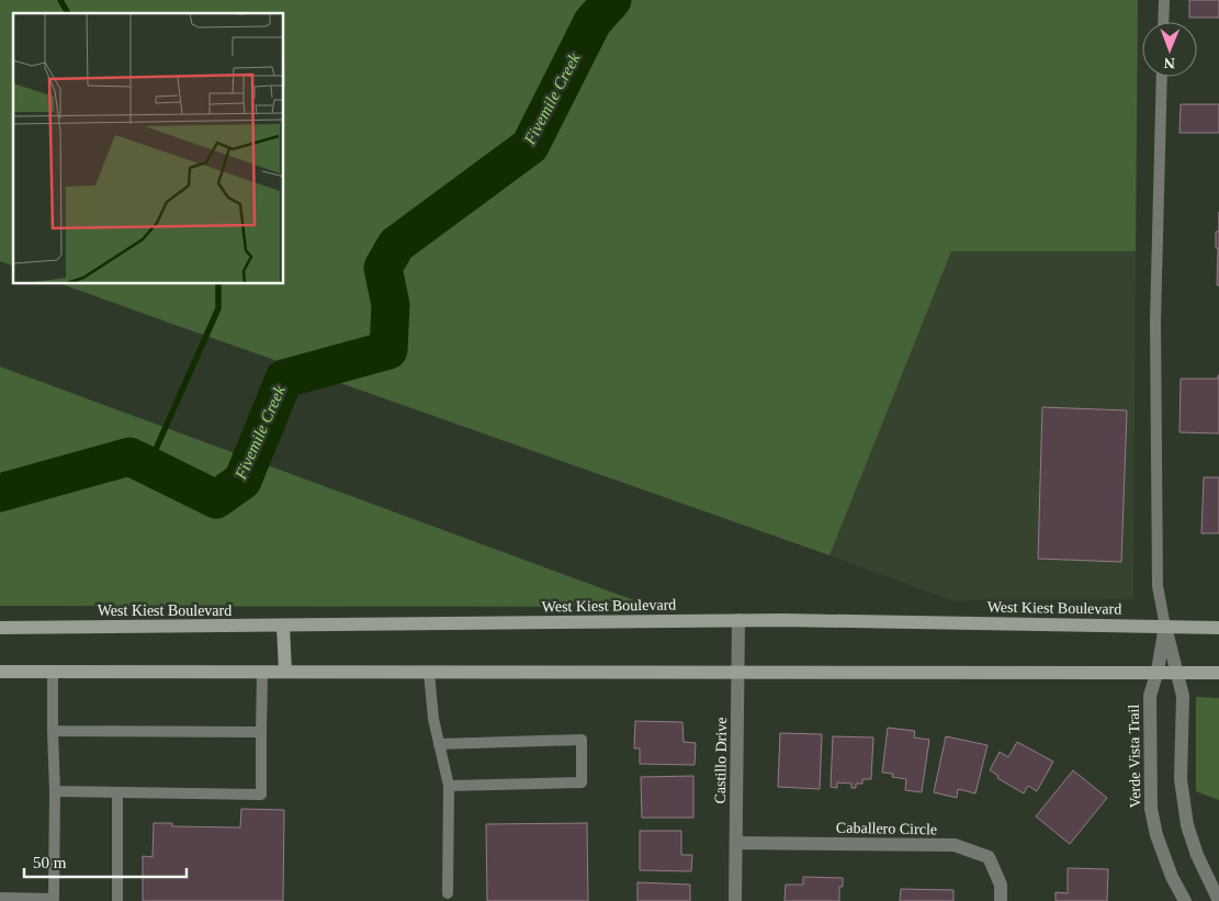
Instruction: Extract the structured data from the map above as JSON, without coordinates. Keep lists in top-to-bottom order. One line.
{"streets":{"main road":["West Kiest Boulevard"],"street":["Verde Vista Trail","Castillo Drive","Caballero Circle"]},"crossings":[["West Kiest Boulevard","Verde Vista Trail"],["West Kiest Boulevard","Castillo Drive"],["Castillo Drive","Caballero Circle"]],"water":["Fivemile Creek"],"scale_bar":"50 m","north":"bottom"}
